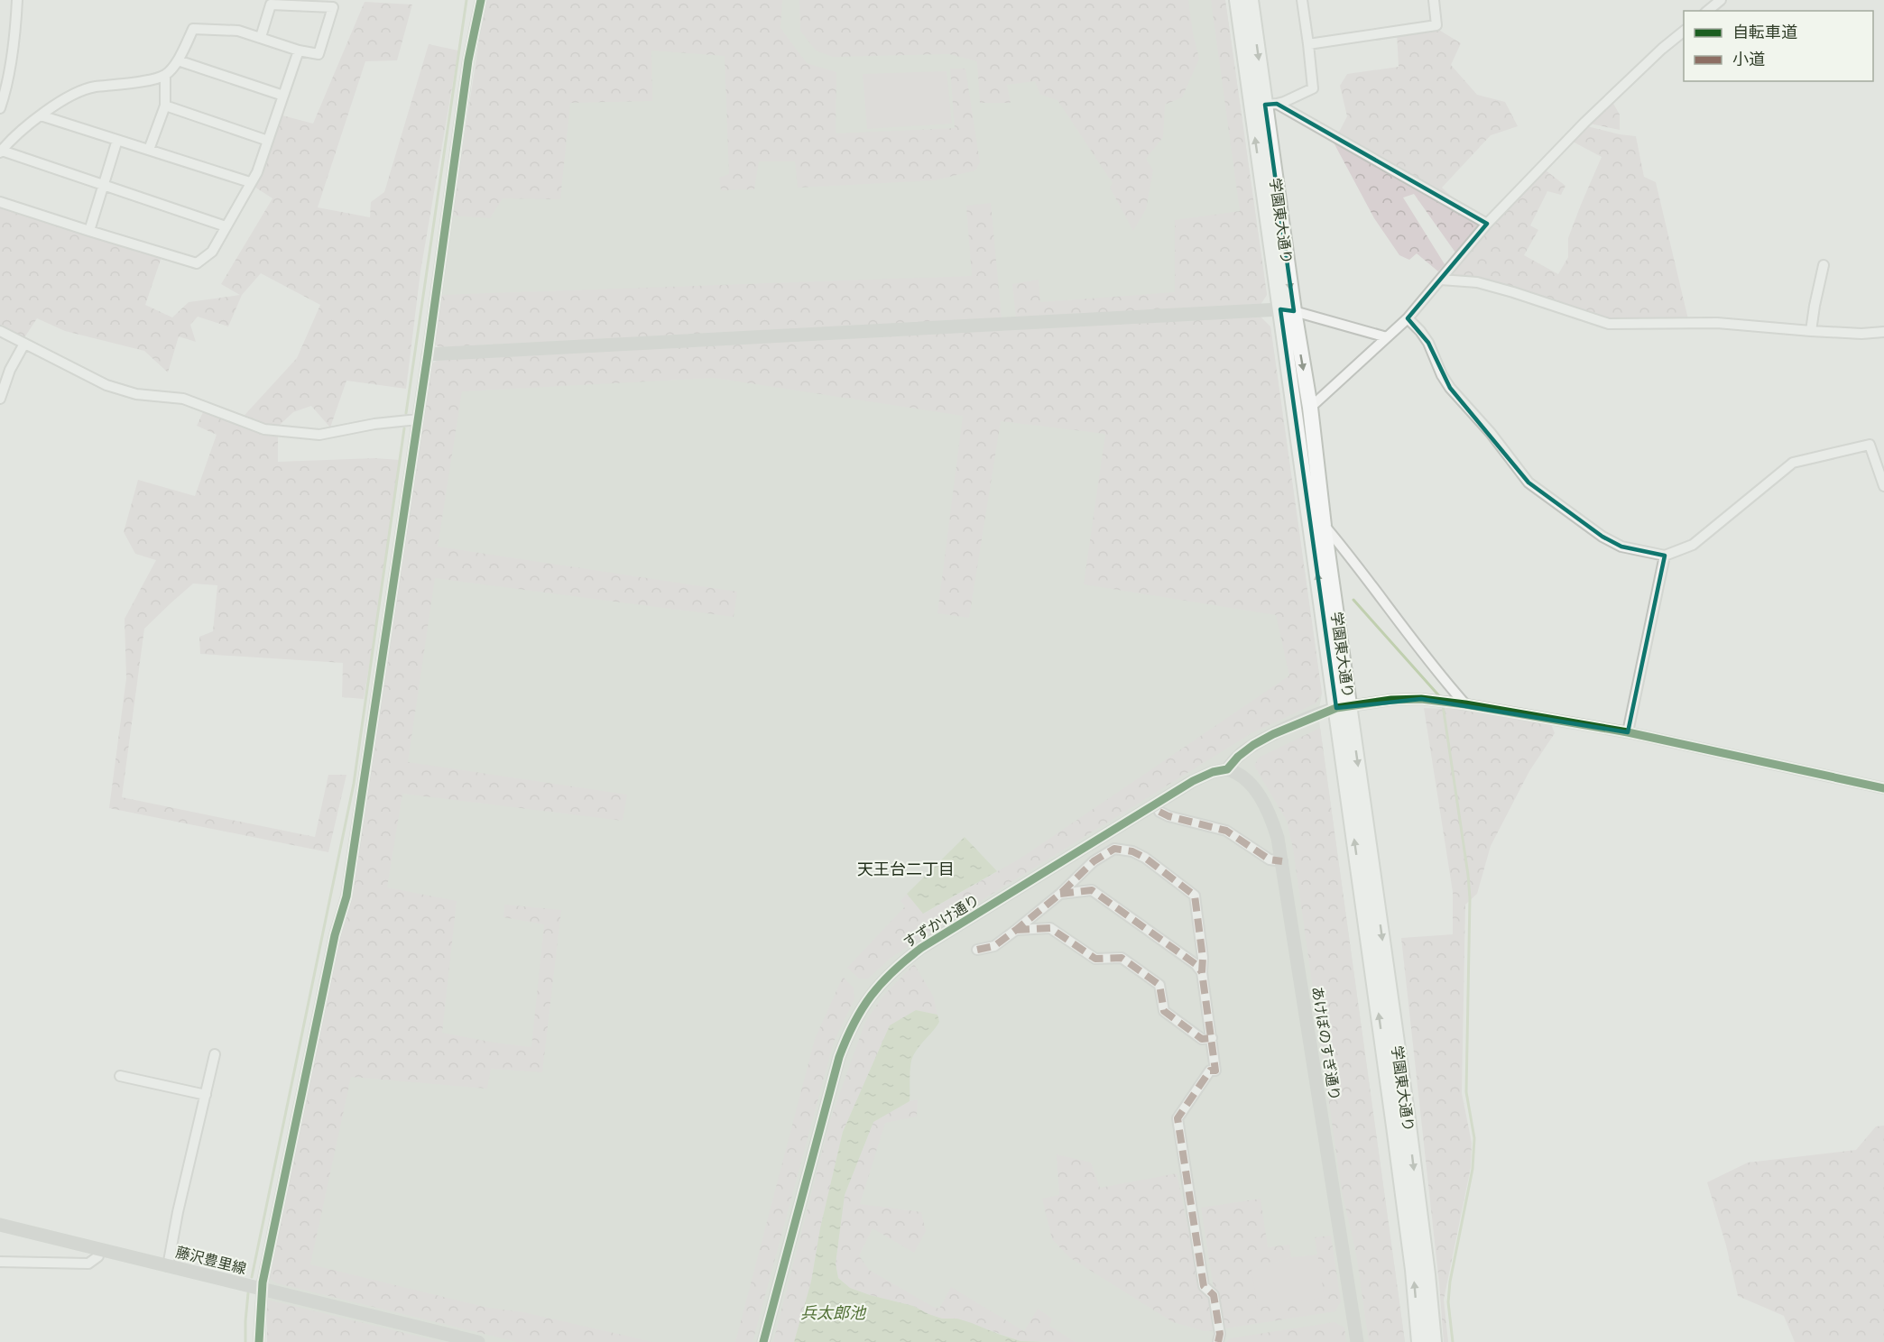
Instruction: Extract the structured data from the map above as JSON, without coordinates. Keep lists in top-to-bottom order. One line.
{"streets":{"main road":["学園東大通り"],"street":["すずかけ通り","あけぼのすぎ通り","藤沢豊里線"]},"crossings":[["学園東大通り","すずかけ通り"],["すずかけ通り","あけぼのすぎ通り"]],"districts":["天王台二丁目"],"water":["兵太郎池"],"legend":["自転車道","小道"]}
